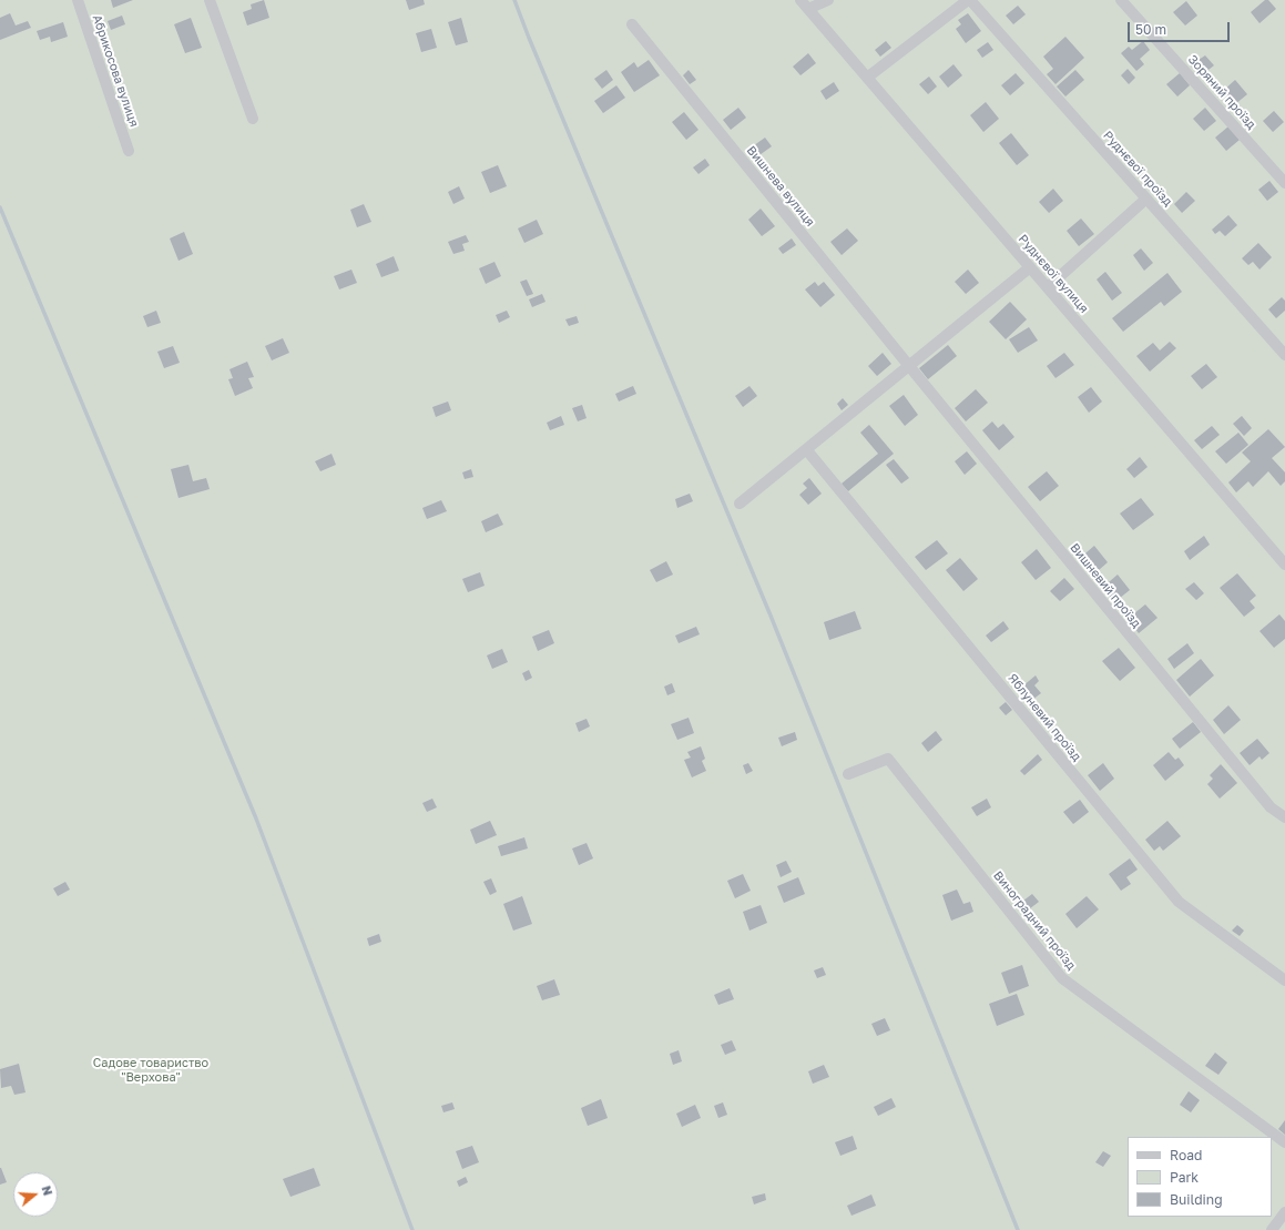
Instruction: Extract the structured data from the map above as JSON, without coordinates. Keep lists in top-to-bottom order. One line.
{"streets":{"street":["Абрикосова вулиця","Зоряний проїзд","Руднєвої проїзд","Вишнева вулиця","Руднєвої вулиця","Вишневий проїзд","Яблуневий проїзд","Виноградний проїзд"]},"crossings":[["Вишнева вулиця","Вишневий проїзд"]],"parks":["Садове товариство \"Верхова\""],"legend":["Road","Park","Building"],"scale_bar":"50 m","north":"right"}
